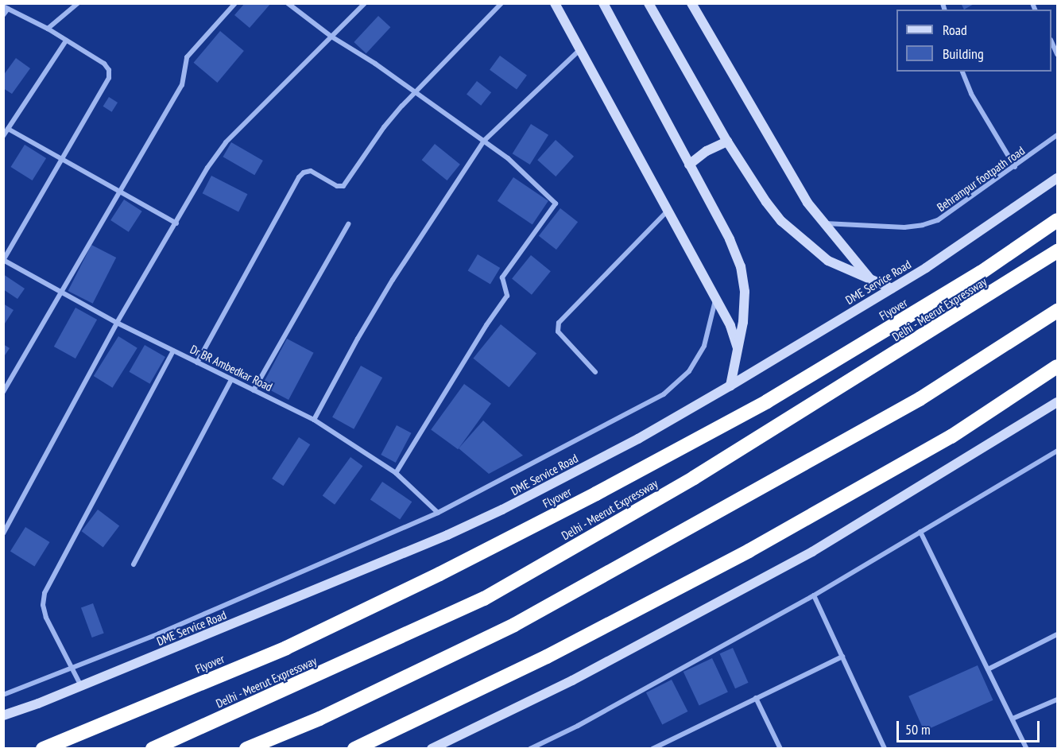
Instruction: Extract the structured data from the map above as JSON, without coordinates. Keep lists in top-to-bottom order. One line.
{"streets":{"highway":["Flyover","Delhi - Meerut Expressway"],"main road":["DME Service Road"],"street":["Behrampur footpath road","Dr BR Ambedkar Road"]},"legend":["Road","Building"],"scale_bar":"50 m"}
